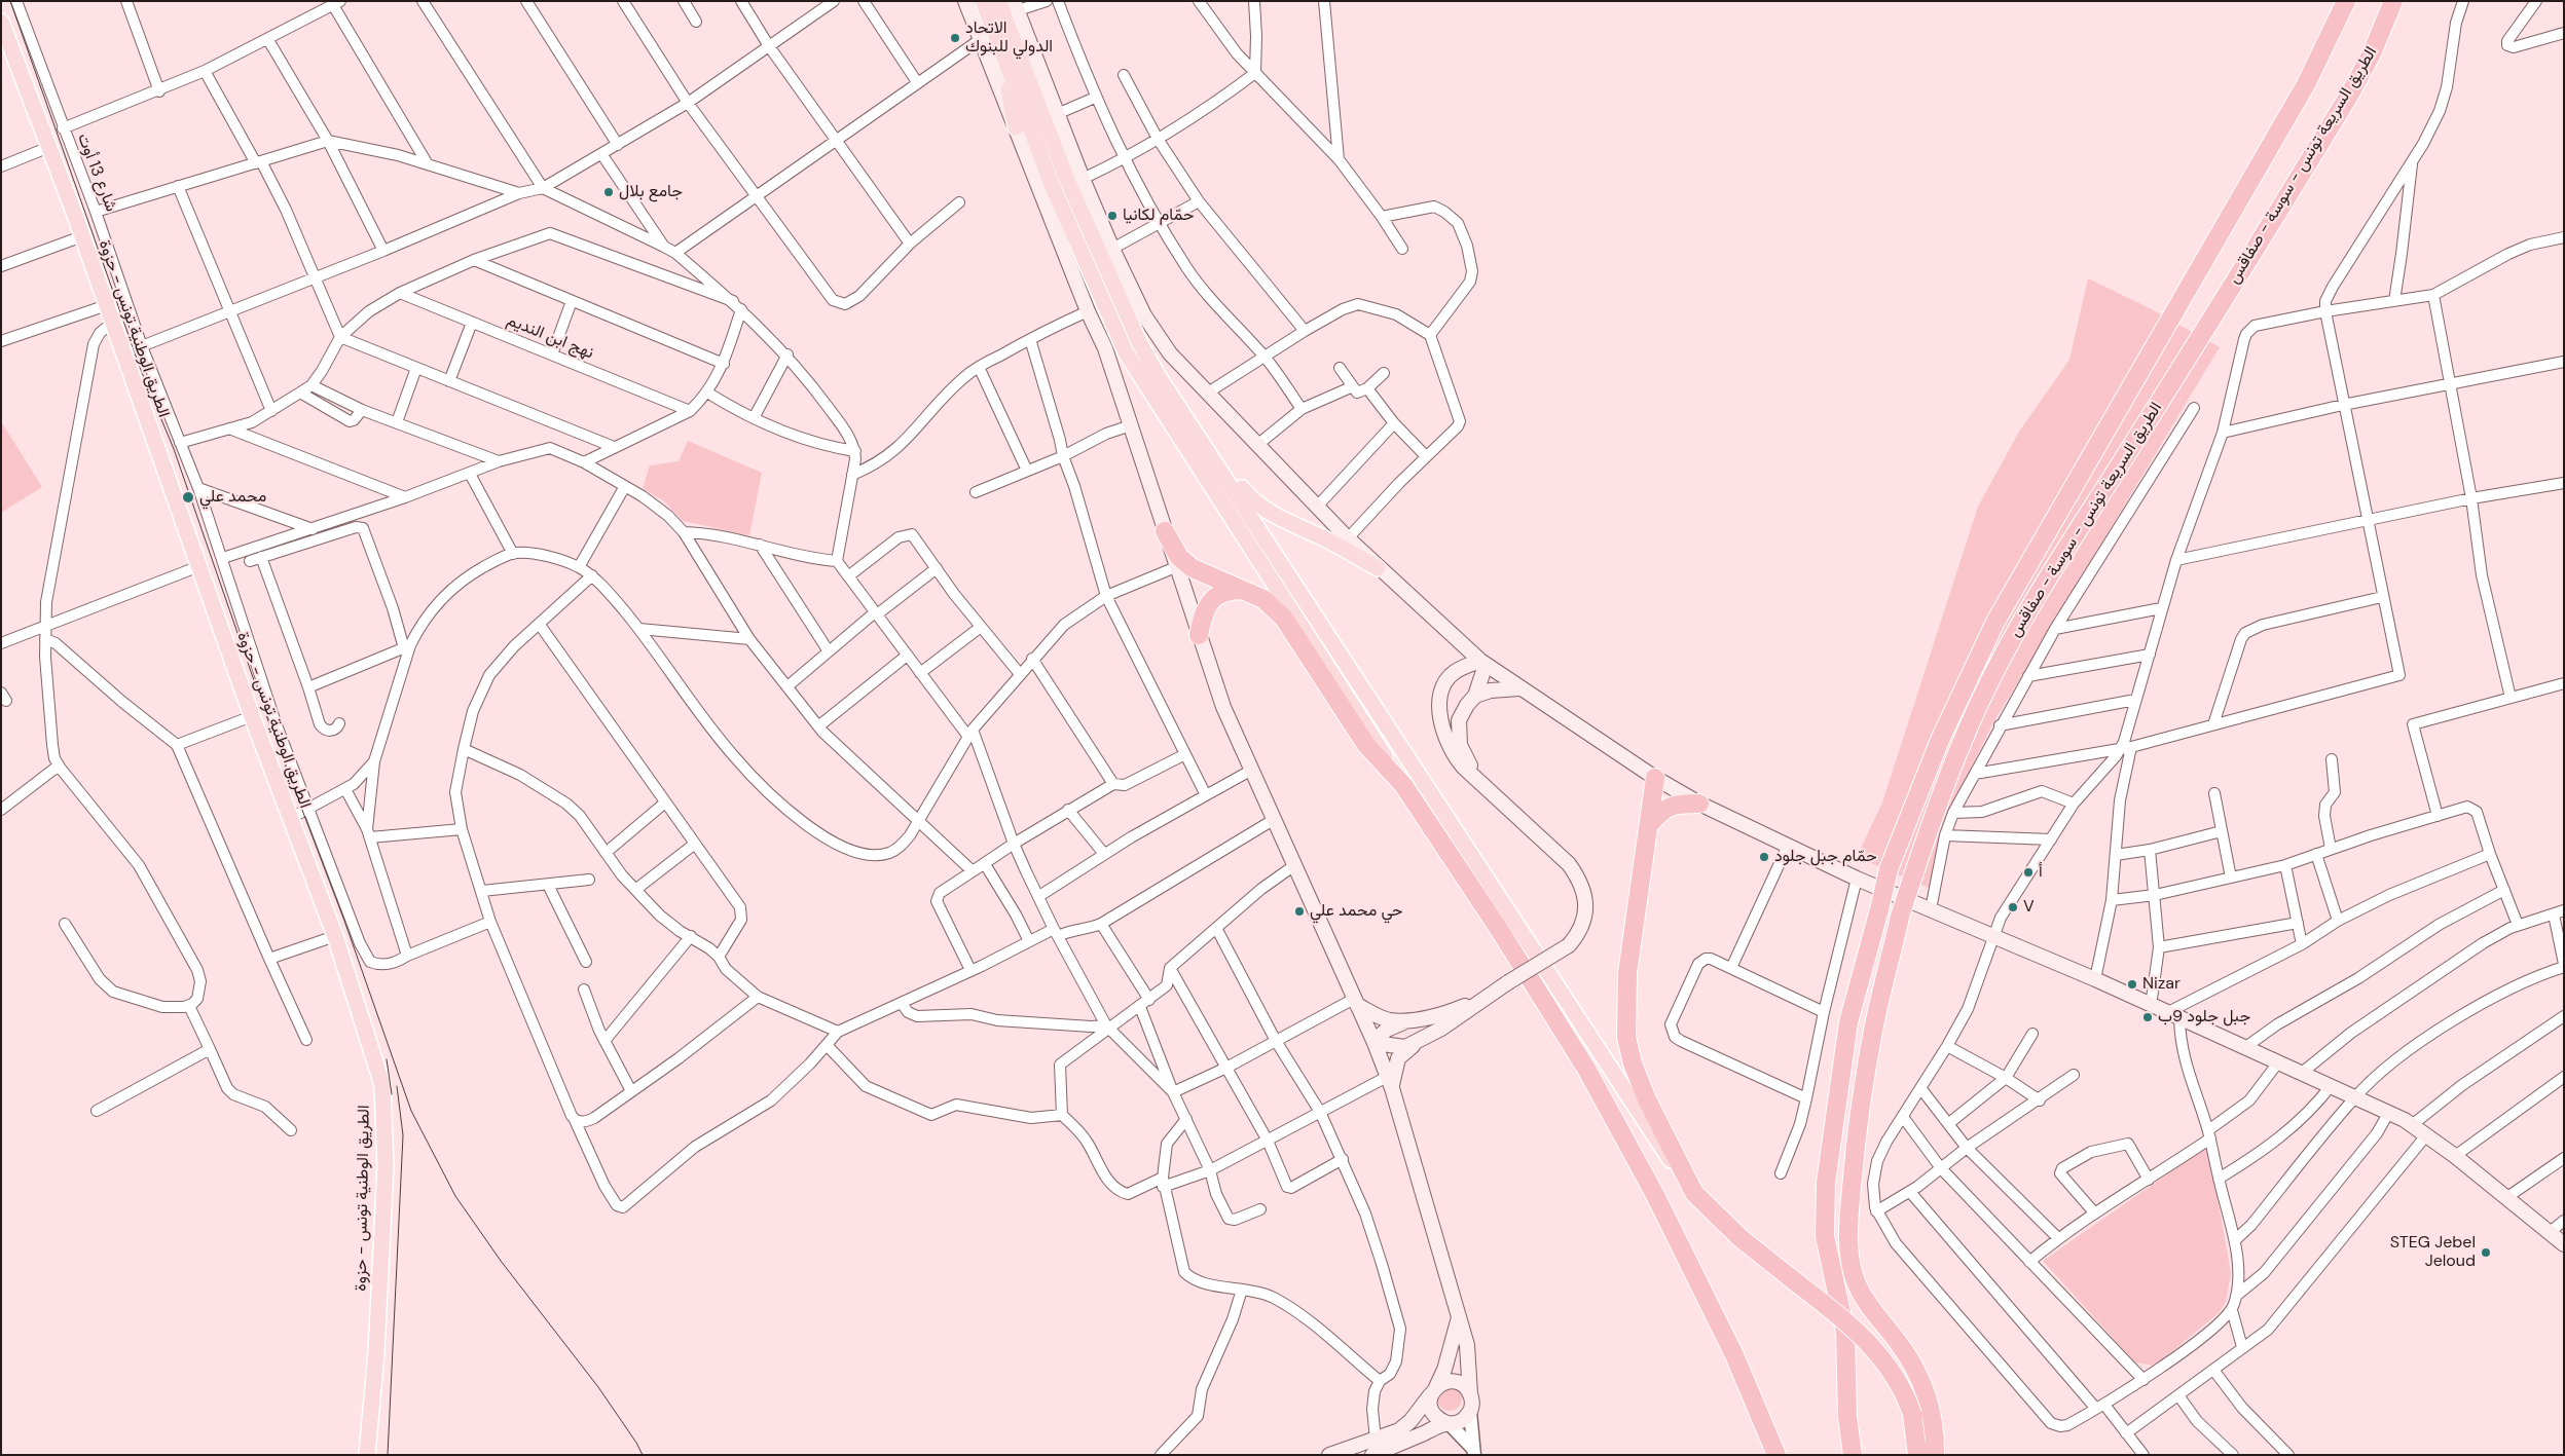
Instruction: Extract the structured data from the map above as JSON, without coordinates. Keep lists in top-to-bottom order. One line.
{"streets":{"highway":["الطريق السريعة تونس - سوسة - صفاقس"],"main road":["الطريق الوطنية تونس - حزوة"],"street":["شارع 13 أوت","نهج ابن النديم"]},"places":["الاتحاد الدولي للبنوك","جامع بلال","حمّام لكانيا","محمد علي","حمّام جبل جلود","أ","V","حي محمد علي","Nizar","جبل جلود 9ب","STEG Jebel Jeloud"]}
